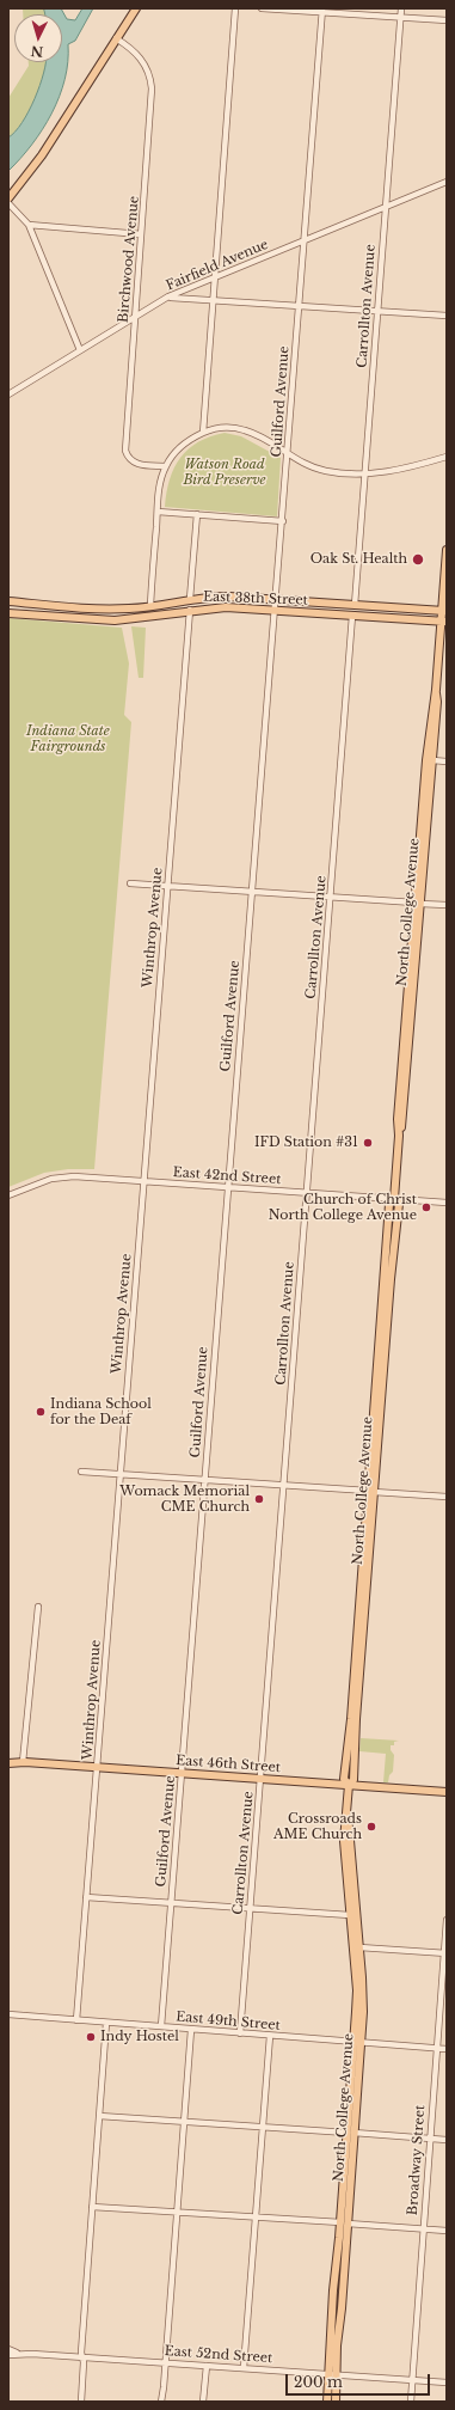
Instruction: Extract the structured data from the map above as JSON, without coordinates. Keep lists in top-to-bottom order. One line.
{"streets":{"main road":["East 38th Street","North College Avenue","East 46th Street"],"street":["Birchwood Avenue","Fairfield Avenue","Carrollton Avenue","Guilford Avenue","Winthrop Avenue","East 42nd Street","East 49th Street","Broadway Street","East 52nd Street"]},"crossings":[["Birchwood Avenue","Fairfield Avenue"],["Fairfield Avenue","Carrollton Avenue"],["Fairfield Avenue","Guilford Avenue"],["Carrollton Avenue","East 38th Street"],["Carrollton Avenue","East 42nd Street"],["Carrollton Avenue","East 46th Street"],["Carrollton Avenue","East 49th Street"],["Guilford Avenue","East 38th Street"],["Guilford Avenue","East 42nd Street"],["Guilford Avenue","East 46th Street"],["Guilford Avenue","East 49th Street"],["East 38th Street","North College Avenue"],["East 38th Street","Winthrop Avenue"],["North College Avenue","East 42nd Street"],["North College Avenue","East 46th Street"],["North College Avenue","East 49th Street"],["North College Avenue","East 52nd Street"],["Winthrop Avenue","East 42nd Street"],["Winthrop Avenue","East 46th Street"],["Winthrop Avenue","East 49th Street"],["East 49th Street","Broadway Street"],["Broadway Street","East 52nd Street"]],"parks":["Watson Road Bird Preserve","Indiana State Fairgrounds"],"places":["Oak St. Health","IFD Station #31","Church of Christ North College Avenue","Indiana School for the Deaf","Womack Memorial CME Church","Crossroads AME Church","Indy Hostel"],"scale_bar":"200 m","north":"bottom"}
